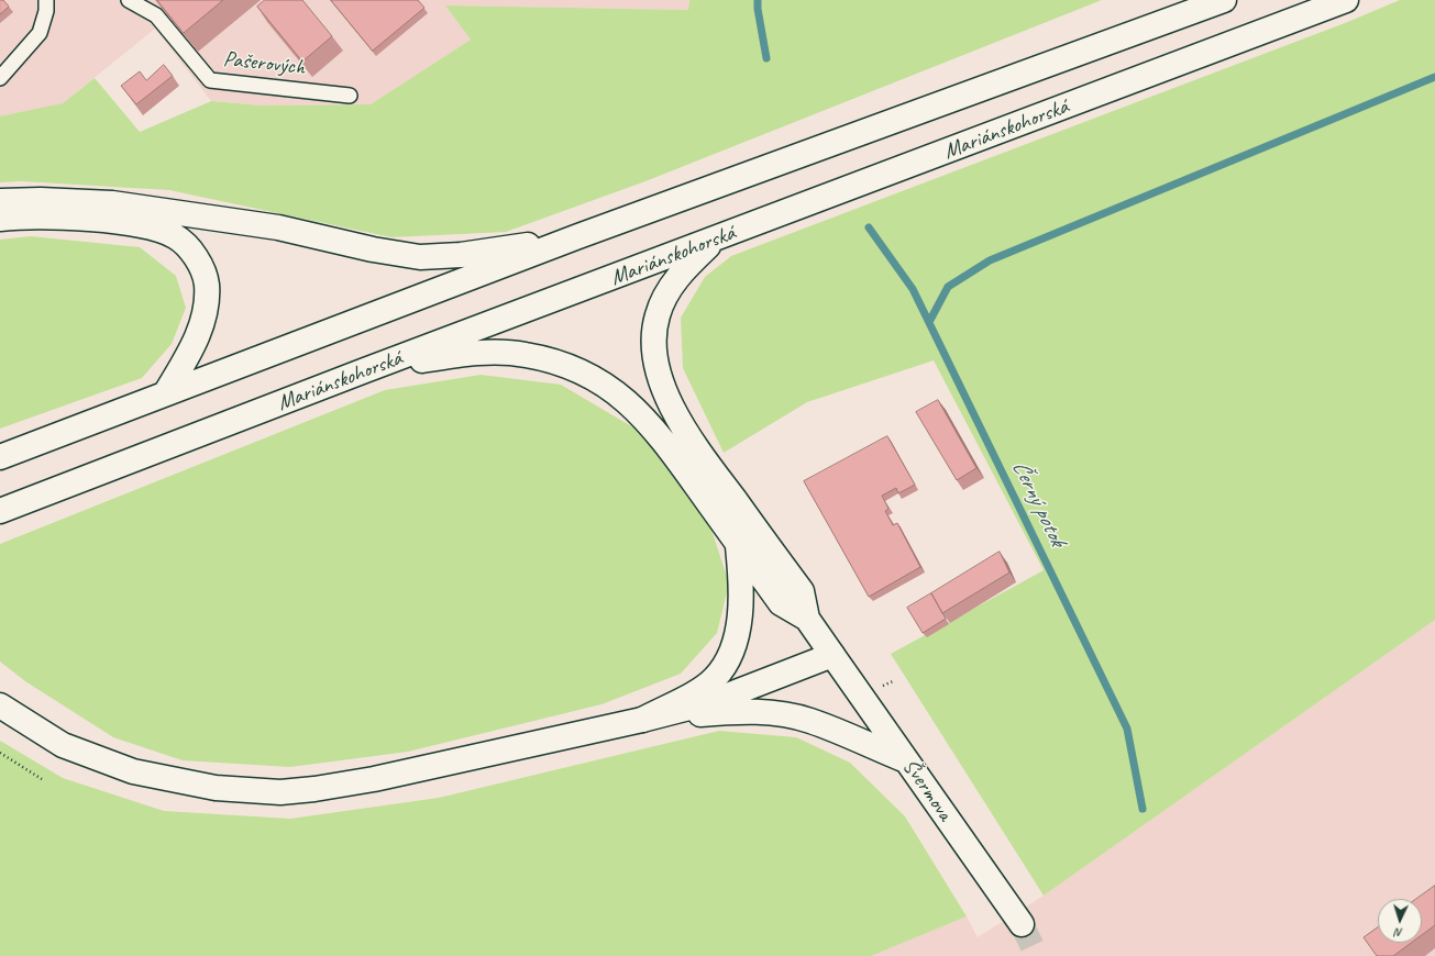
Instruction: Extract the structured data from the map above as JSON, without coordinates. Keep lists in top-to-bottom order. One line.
{"streets":{"main road":["Mariánskohorská","Švermova"],"lane":["Pašerových"]},"water":["Černý potok"],"north":"bottom"}
